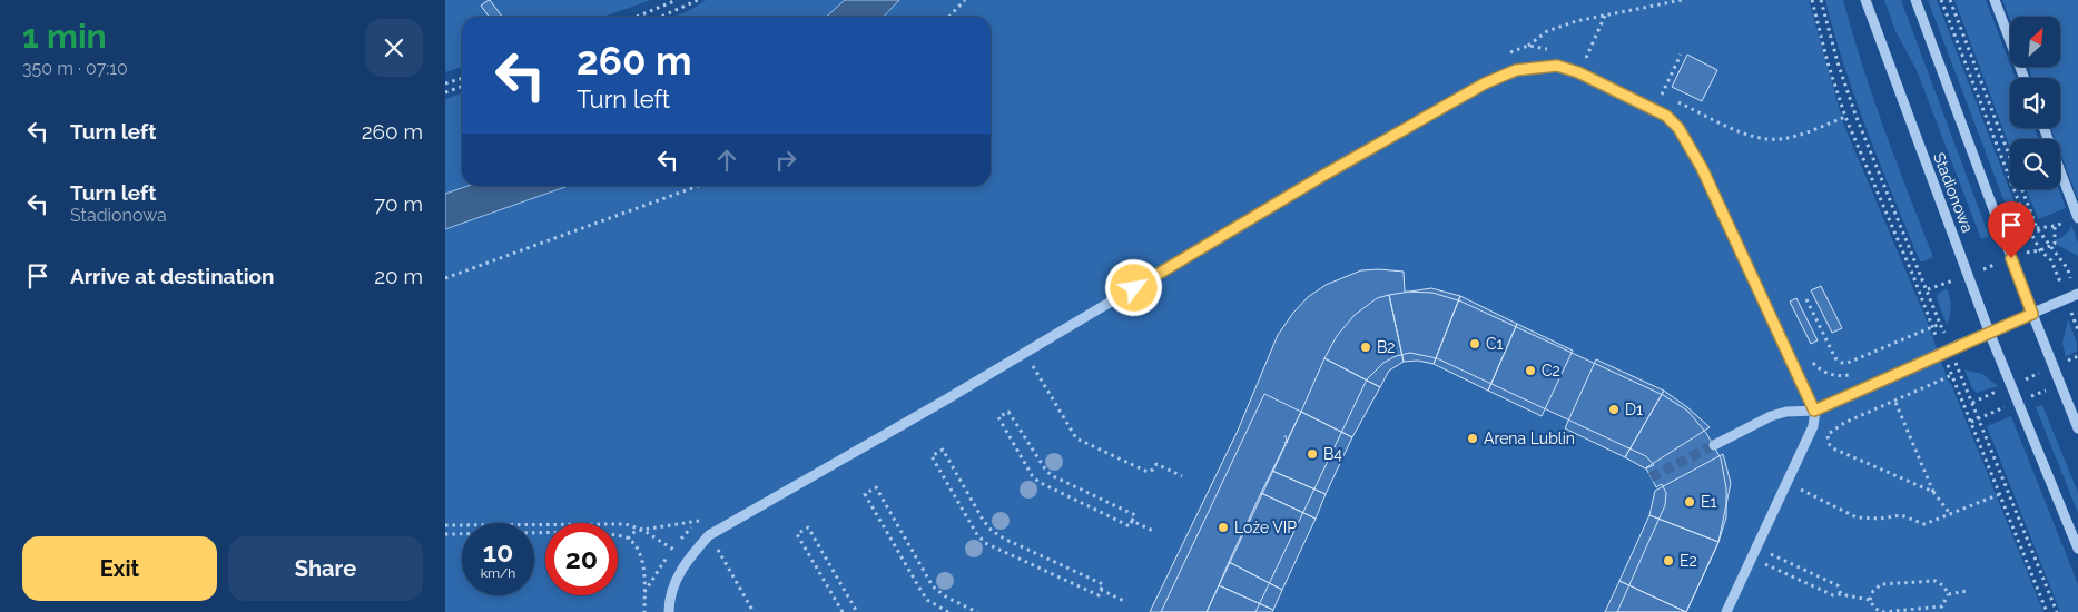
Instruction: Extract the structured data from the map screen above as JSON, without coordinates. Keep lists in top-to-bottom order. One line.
{"streets":{"street":["Stadionowa"]},"places":["C1","B2","C2","D1","Arena Lublin","B4","E1","Loże VIP","E2"],"house_numbers":["1"],"north":"top right","page":{"heading":["1 min","350 m · 07:10"],"turn":["260 m","Turn left"],"list":[{"name":"Turn left","value":"260 m"},{"name":"Turn left","note":"Stadionowa","value":"70 m"},{"name":"Arrive at destination","value":"20 m"}],"speed":"10 km/h","limit":"20","buttons":["Exit","Share"]}}
